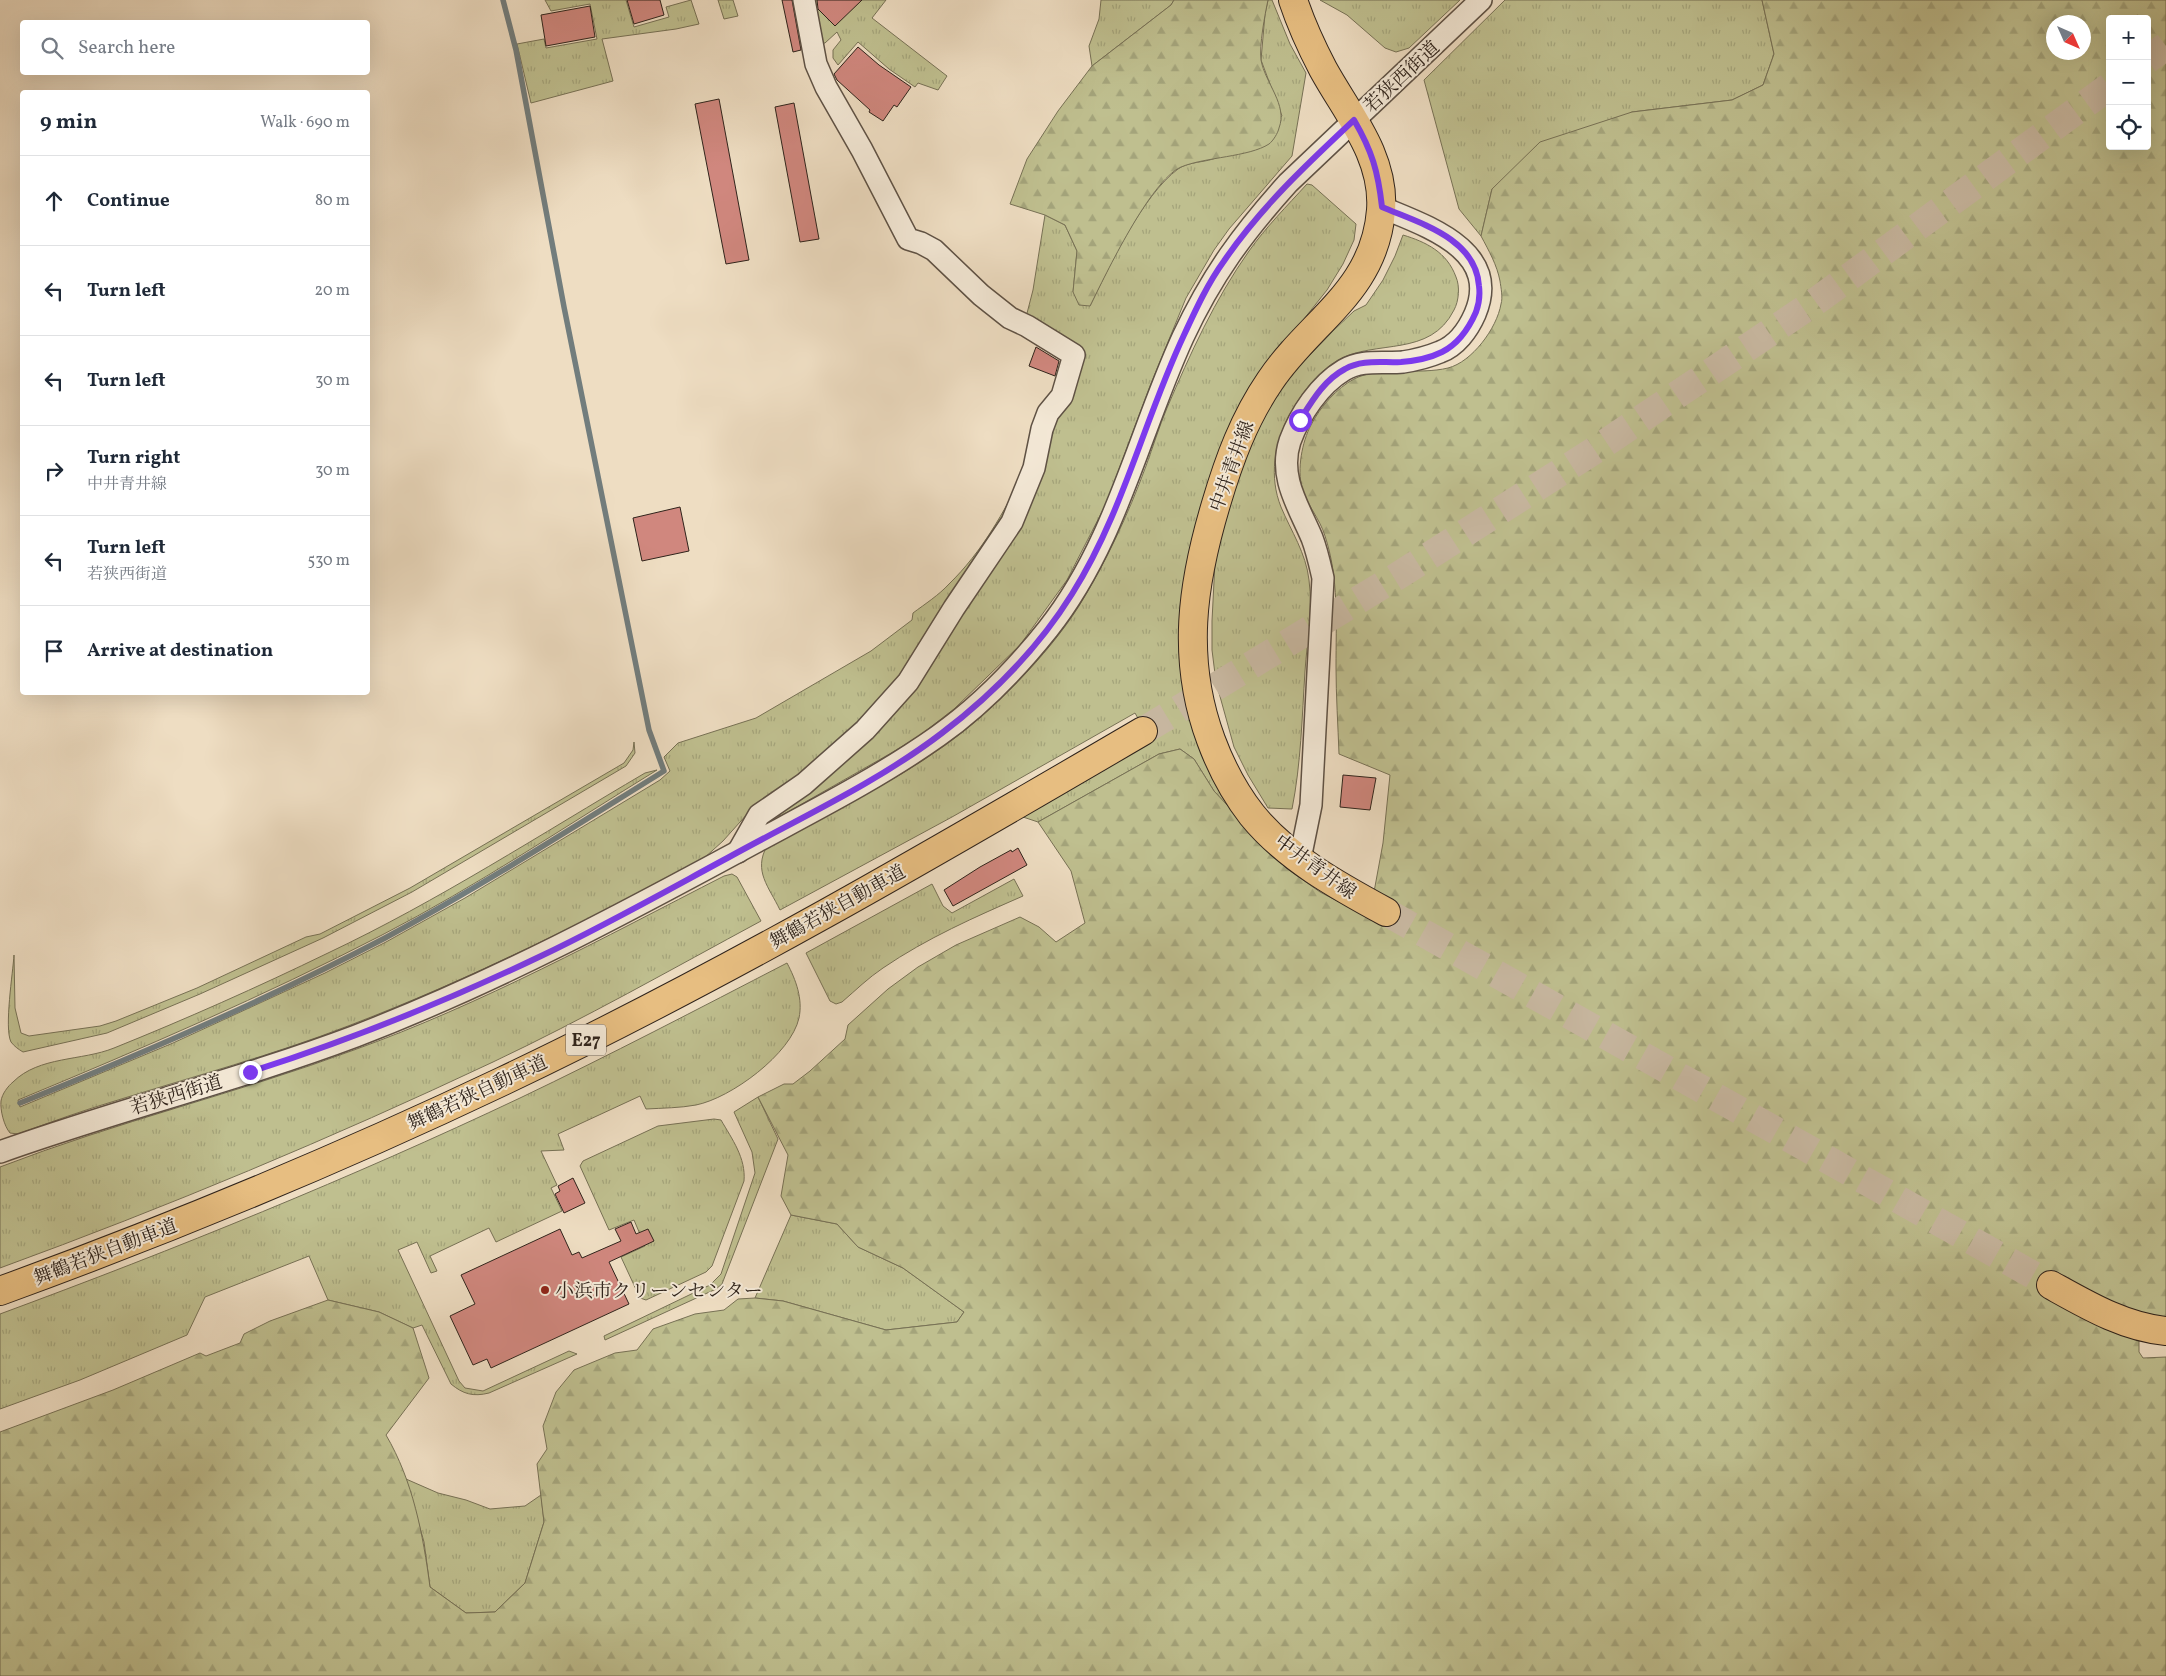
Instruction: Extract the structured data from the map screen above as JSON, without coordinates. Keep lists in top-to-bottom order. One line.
{"streets":{"main road":["中井青井線","舞鶴若狭自動車道","E27"],"street":["若狭西街道"]},"crossings":[["若狭西街道","中井青井線"]],"places":["小浜市クリーンセンター"],"north":"bottom right","page":{"map_buttons":["+","−"],"search":"Search here","heading":["9 min","Walk · 690 m"],"list":[["Continue","80 m"],["Turn left","20 m"],["Turn left","30 m"],["Turn right","中井青井線","30 m"],["Turn left","若狭西街道","530 m"],"Arrive at destination"]}}
